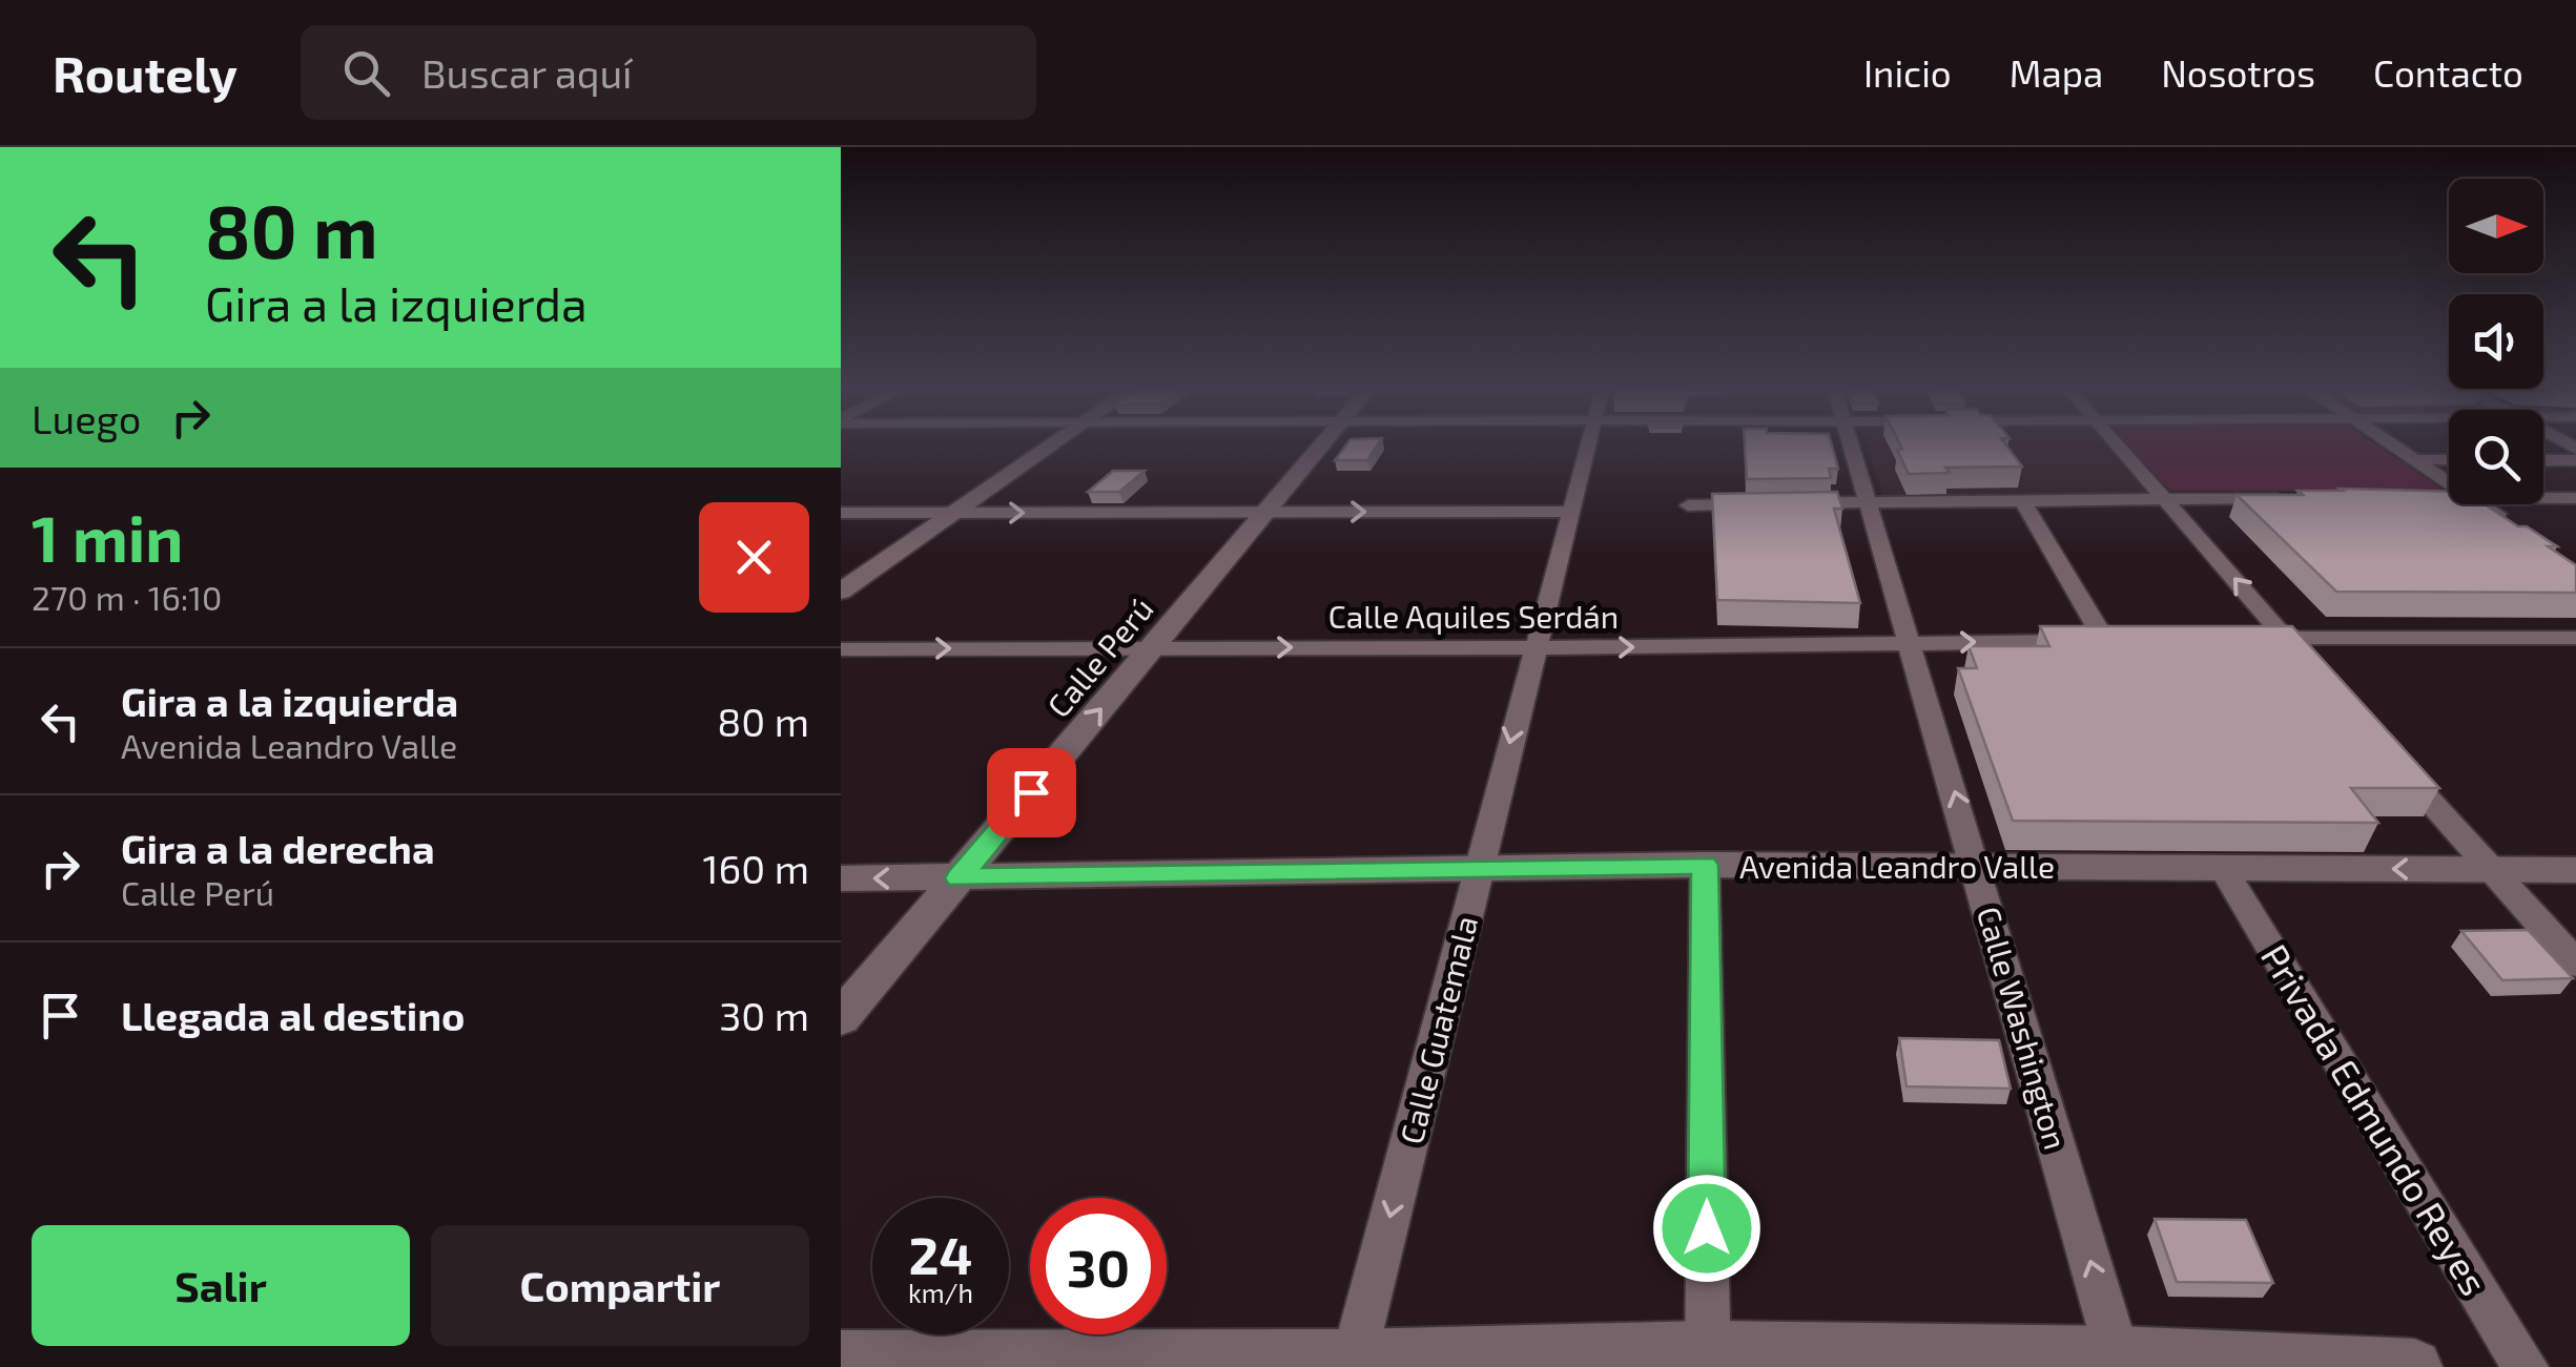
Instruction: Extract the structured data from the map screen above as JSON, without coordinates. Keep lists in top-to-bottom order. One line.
{"streets":{"main road":["Calle Perú","Avenida Leandro Valle"],"street":["Calle Aquiles Serdán","Calle Washington","Calle Guatemala","Privada Edmundo Reyes"]},"crossings":[["Calle Aquiles Serdán","Calle Perú"],["Calle Aquiles Serdán","Calle Washington"],["Calle Aquiles Serdán","Calle Guatemala"],["Calle Perú","Avenida Leandro Valle"],["Avenida Leandro Valle","Calle Washington"],["Avenida Leandro Valle","Calle Guatemala"],["Avenida Leandro Valle","Privada Edmundo Reyes"]],"one_way":["Calle Washington","Calle Guatemala"],"north":"right","page":{"header":"Routely","search":"Buscar aquí","nav":["Inicio","Mapa","Nosotros","Contacto"],"turn":["80 m","Gira a la izquierda"],"then":"Luego","heading":["1 min","270 m · 16:10"],"list":[{"name":"Gira a la izquierda","note":"Avenida Leandro Valle","value":"80 m"},{"name":"Gira a la derecha","note":"Calle Perú","value":"160 m"},{"name":"Llegada al destino","value":"30 m"}],"speed":"24 km/h","limit":"30","buttons":["Salir","Compartir"]}}
